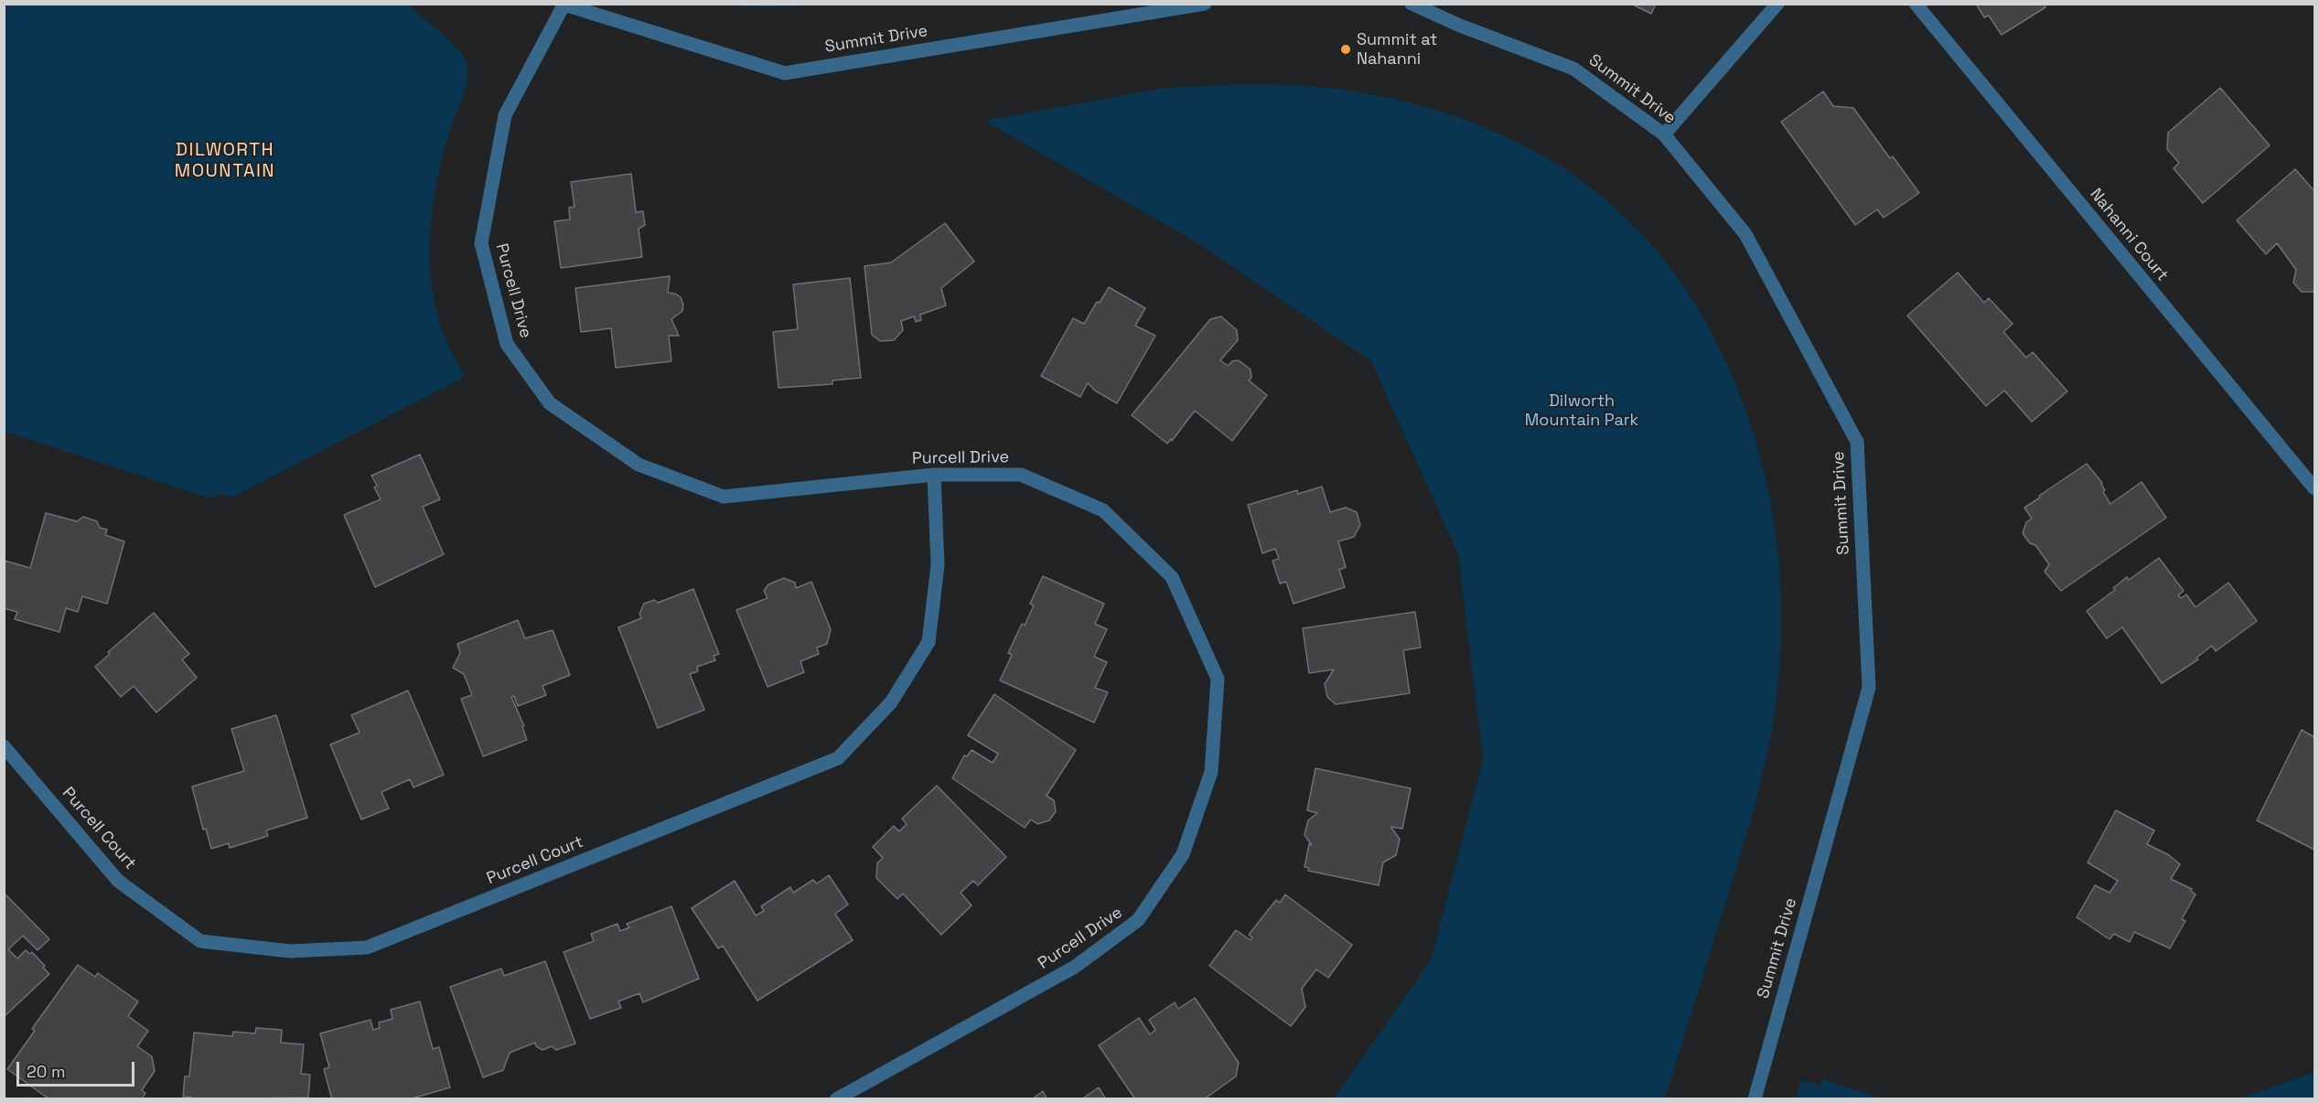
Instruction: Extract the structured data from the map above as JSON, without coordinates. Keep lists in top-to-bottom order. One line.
{"streets":{"street":["Summit Drive","Nahanni Court","Purcell Drive","Purcell Court"]},"crossings":[["Summit Drive","Purcell Drive"],["Purcell Drive","Purcell Court"]],"districts":["DILWORTH MOUNTAIN"],"parks":["Dilworth Mountain Park"],"places":["Summit at Nahanni"],"scale_bar":"20 m"}
